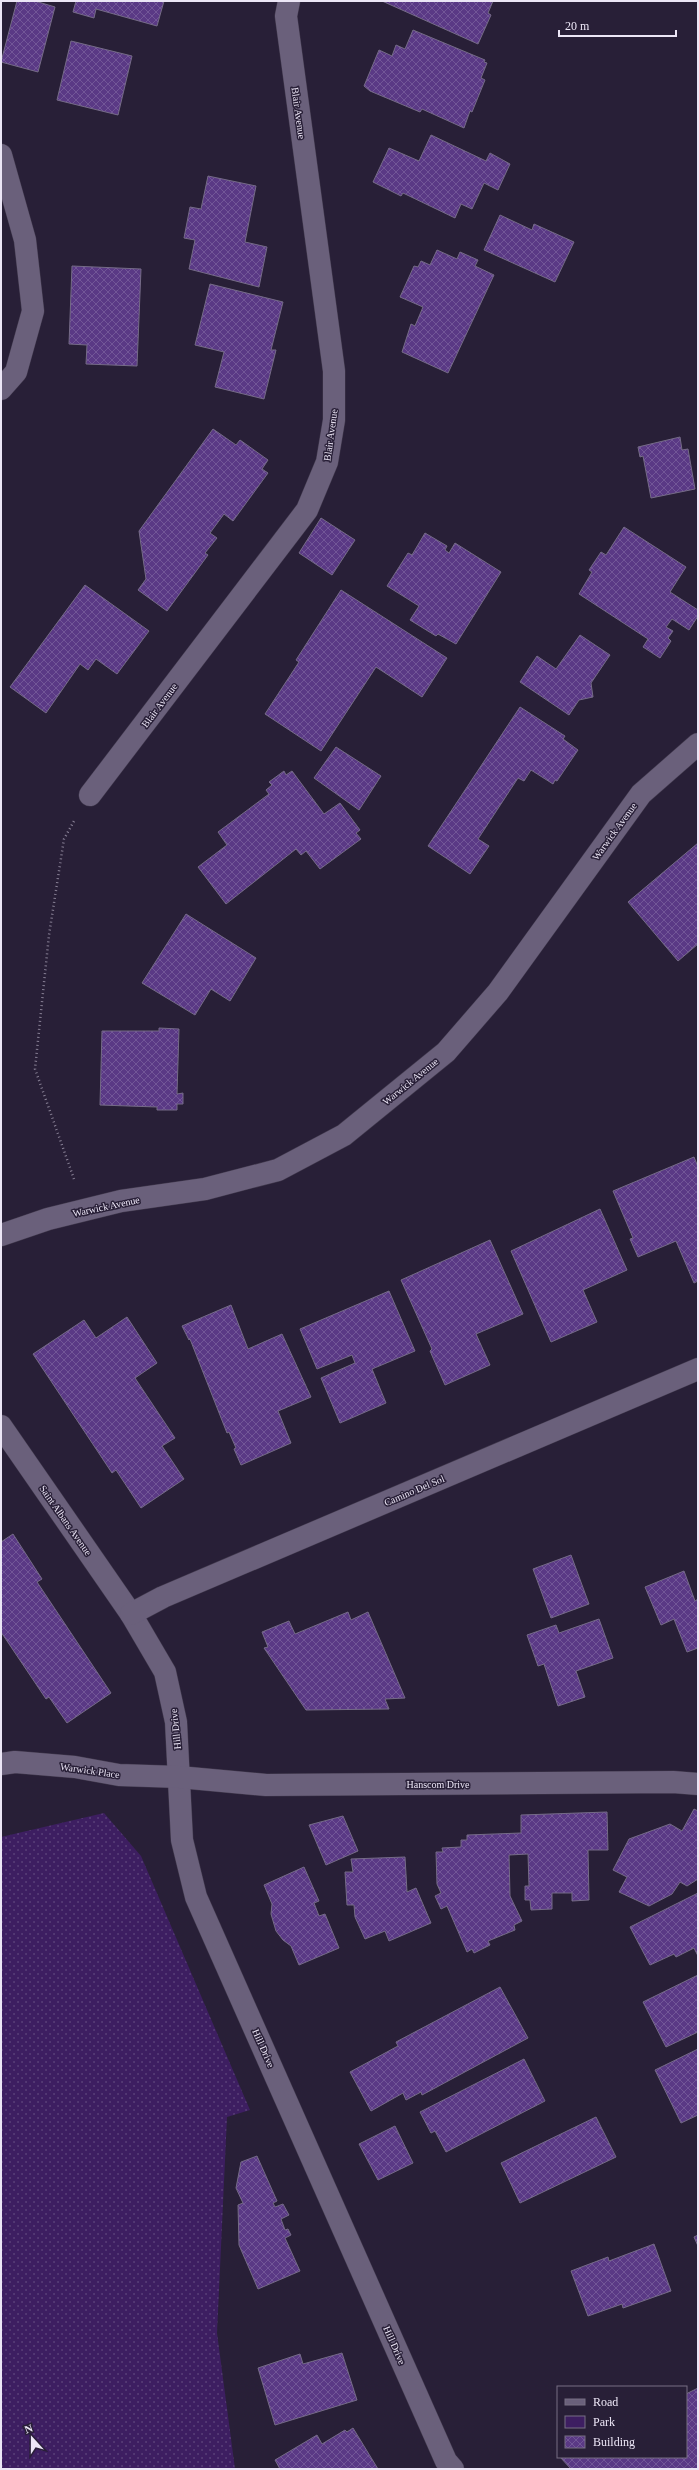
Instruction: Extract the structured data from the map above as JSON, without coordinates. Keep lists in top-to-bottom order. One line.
{"streets":{"street":["Blair Avenue","Warwick Avenue","Camino Del Sol","Saint Albans Avenue","Hill Drive","Warwick Place","Hanscom Drive"]},"crossings":[["Camino Del Sol","Saint Albans Avenue"],["Camino Del Sol","Hill Drive"],["Saint Albans Avenue","Hill Drive"],["Hill Drive","Warwick Place"],["Hill Drive","Hanscom Drive"],["Warwick Place","Hanscom Drive"]],"legend":["Road","Park","Building"],"scale_bar":"20 m","north":"top"}
